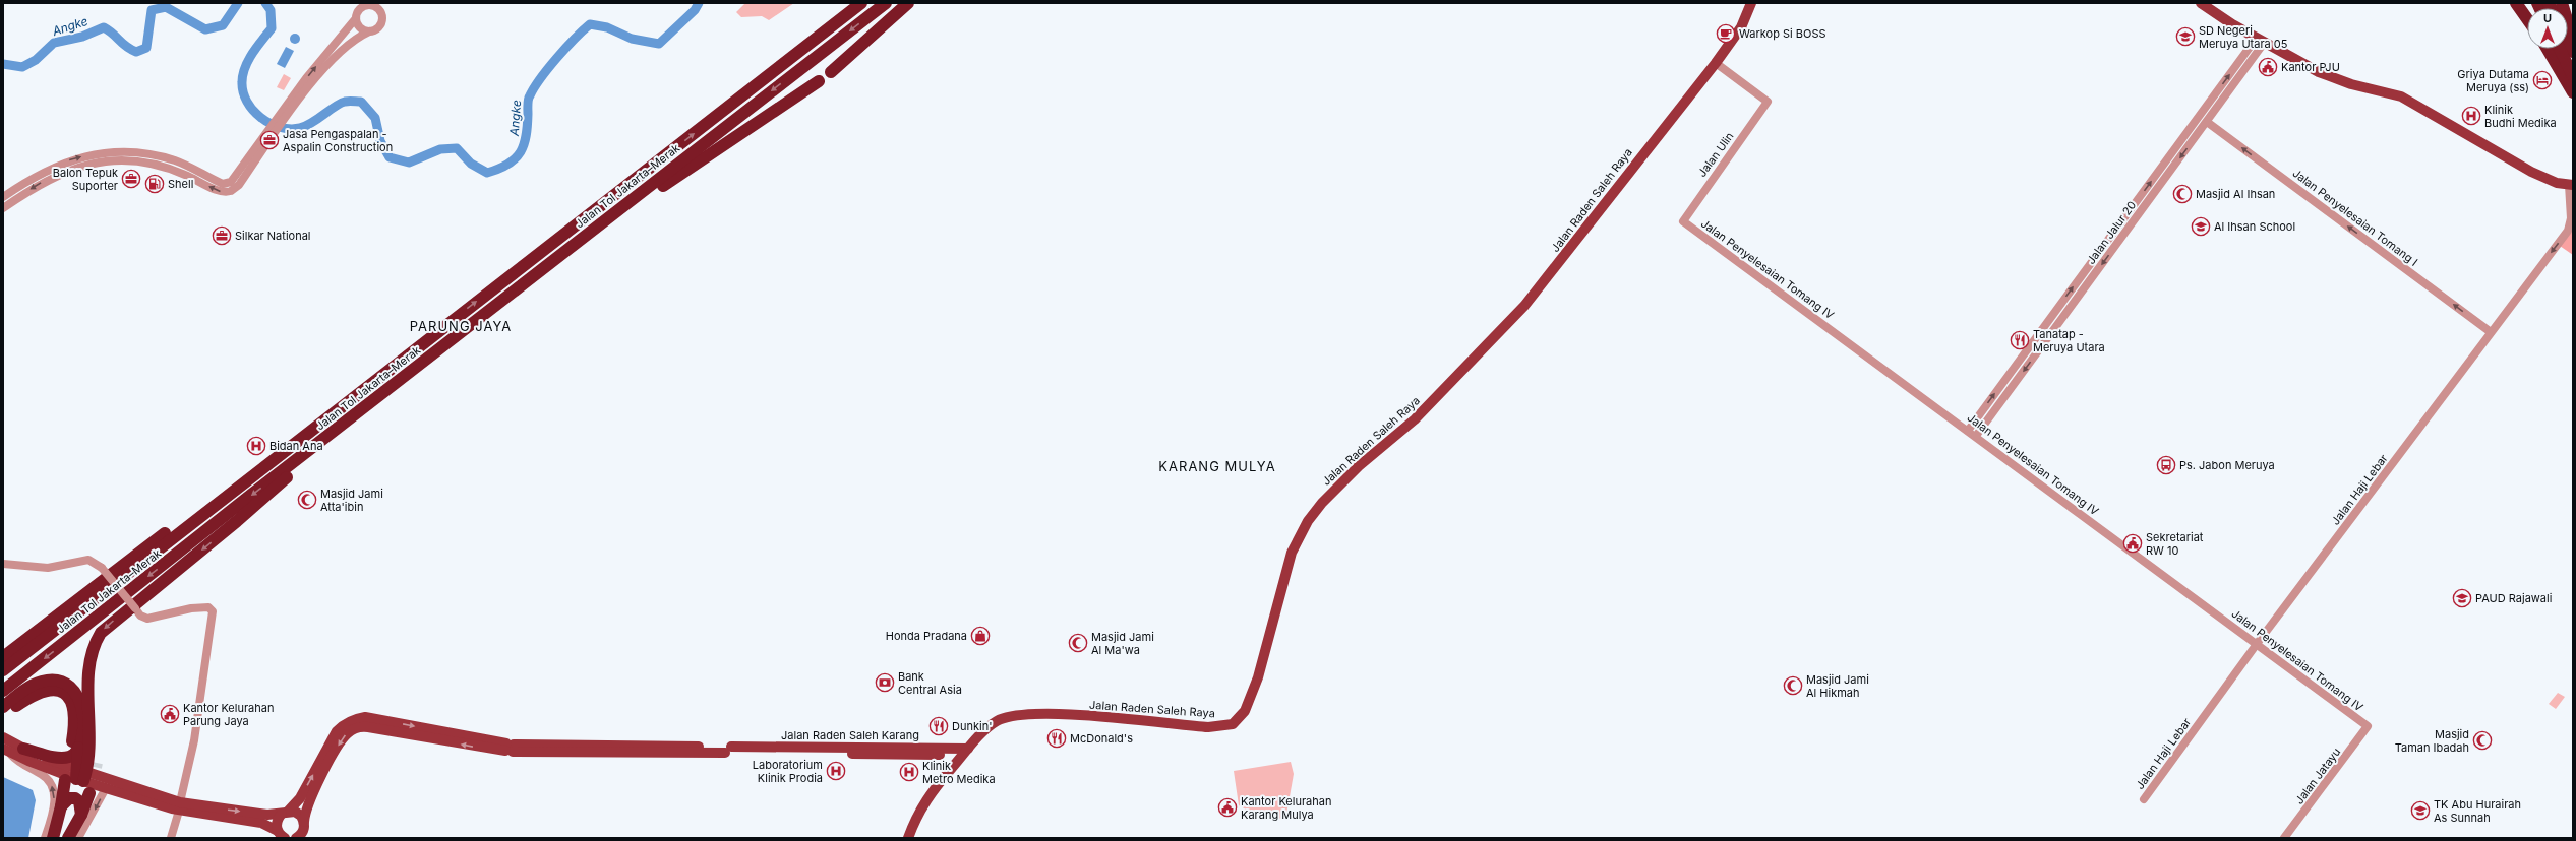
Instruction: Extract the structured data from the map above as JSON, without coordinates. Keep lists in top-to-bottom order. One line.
{"streets":{"highway":["Jalan Tol Jakarta–Merak"],"main road":["Jalan Raden Saleh Raya","Jalan Raden Saleh Karang"],"street":["Jalan Ulin","Jalan Penyelesaian Tomang I","Jalan Jalur 20","Jalan Penyelesaian Tomang IV","Jalan Haji Lebar","Jalan Jatayu"]},"crossings":[["Jalan Ulin","Jalan Raden Saleh Raya"],["Jalan Ulin","Jalan Penyelesaian Tomang IV"],["Jalan Raden Saleh Raya","Jalan Raden Saleh Karang"],["Jalan Penyelesaian Tomang I","Jalan Jalur 20"],["Jalan Penyelesaian Tomang I","Jalan Haji Lebar"],["Jalan Jalur 20","Jalan Penyelesaian Tomang IV"],["Jalan Penyelesaian Tomang IV","Jalan Haji Lebar"],["Jalan Penyelesaian Tomang IV","Jalan Jatayu"]],"one_way":["Jalan Penyelesaian Tomang I"],"districts":["PARUNG JAYA","KARANG MULYA"],"water":["Angke"],"places":{"cafe":["Warkop Si BOSS"],"school or university":["SD Negeri Meruya Utara 05","Al Ihsan School","PAUD Rajawali","TK Abu Hurairah As Sunnah"],"public building":["Kantor PJU","Sekretariat RW 10","Kantor Kelurahan Parung Jaya","Kantor Kelurahan Karang Mulya"],"hotel":["Griya Dutama Meruya (ss)"],"hospital":["Klinik Budhi Medika","Bidan Ana","Laboratorium Klinik Prodia","Klinik Metro Medika"],"office":["Jasa Pengaspalan - Aspalin Construction","Balon Tepuk Suporter","Silkar National"],"fuel station":["Shell"],"mosque":["Masjid Al Ihsan","Masjid Jami Atta'ibin","Masjid Jami Al Ma'wa","Masjid Jami Al Hikmah","Masjid Taman Ibadah"],"restaurant":["Tanatap - Meruya Utara","Dunkin'","McDonald's"],"bus stop":["Ps. Jabon Meruya"],"shop":["Honda Pradana"],"bank":["Bank Central Asia"]},"north":"top"}
